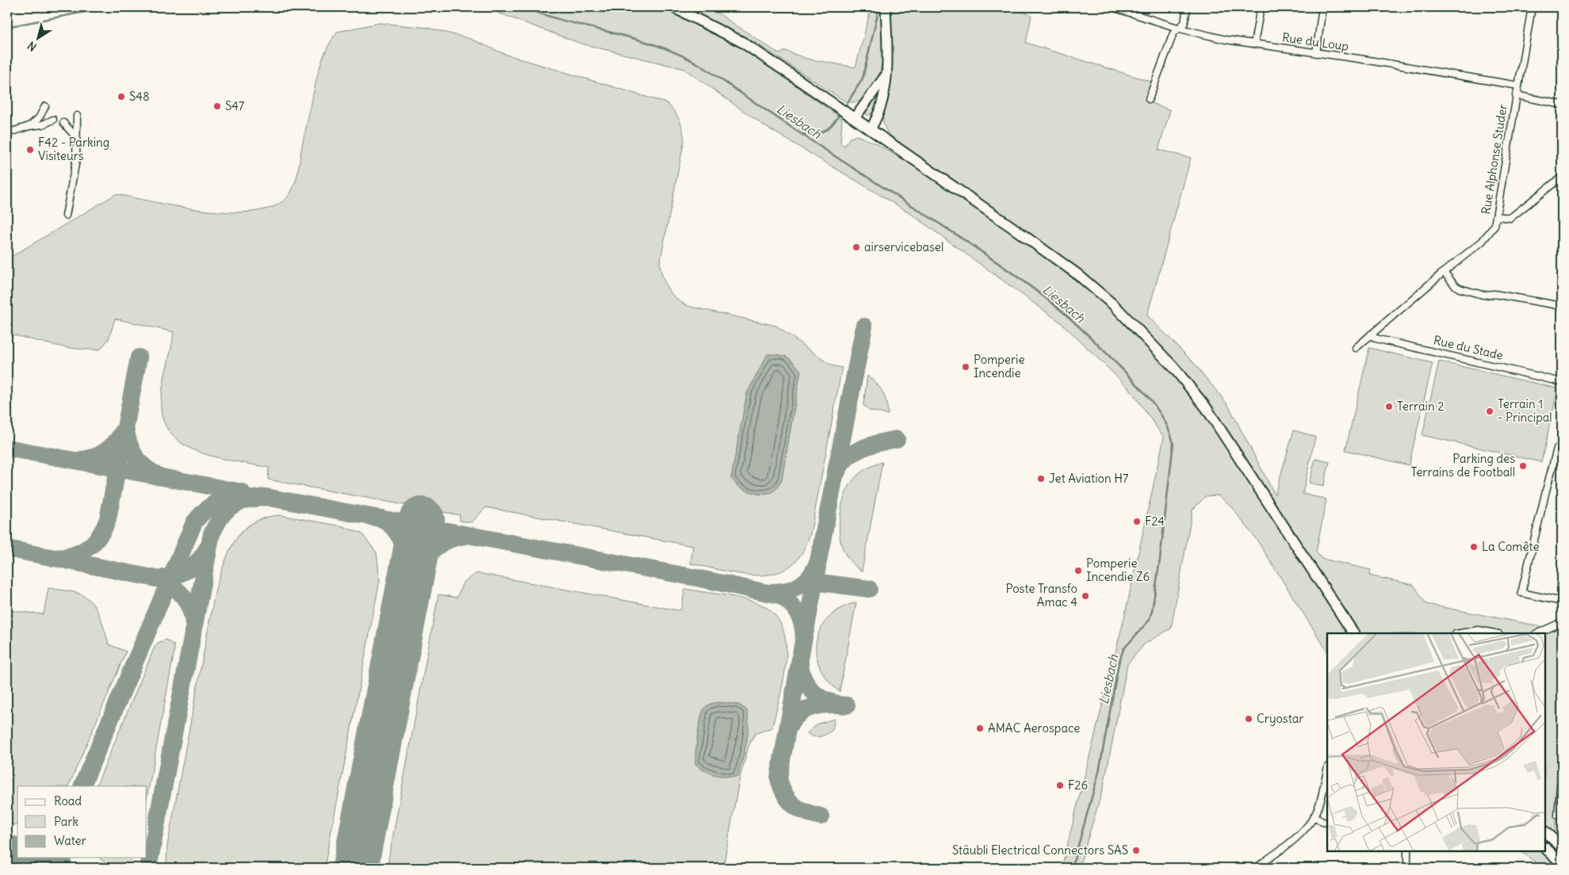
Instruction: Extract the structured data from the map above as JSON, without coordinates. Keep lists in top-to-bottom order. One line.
{"streets":{"street":["Rue du Loup","Rue Alphonse Studer","Rue du Stade"]},"crossings":[["Rue du Loup","Rue Alphonse Studer"],["Rue Alphonse Studer","Rue du Stade"]],"water":["Liesbach"],"places":["S48","S47","F42 - Parking Visiteurs","airservicebasel","Pomperie Incendie","Terrain 2","Terrain 1 - Principal","Parking des Terrains de Football","Jet Aviation H7","F24","La Comête","Pomperie Incendie Z6","Poste Transfo Amac 4","Cryostar","AMAC Aerospace","F26","Stäubli Electrical Connectors SAS"],"legend":["Road","Park","Water"],"north":"bottom left"}
